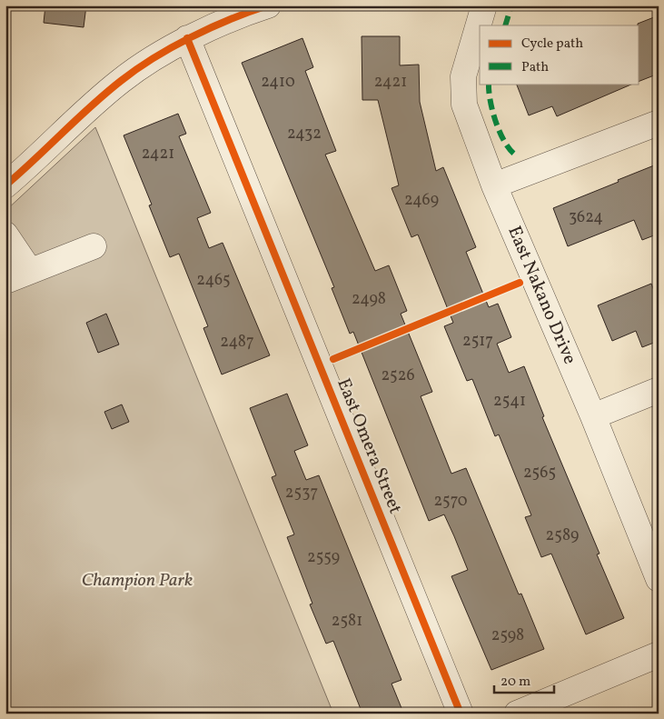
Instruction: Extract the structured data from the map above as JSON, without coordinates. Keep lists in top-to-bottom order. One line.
{"streets":{"street":["East Nakano Drive","East Omera Street"]},"parks":["Champion Park"],"house_numbers":["2410","2421","2432","2421","2469","3624","2465","2498","2517","2487","2526","2541","2565","2537","2570","2589","2559","2581","2598"],"legend":["Cycle path","Path"],"scale_bar":"20 m"}
